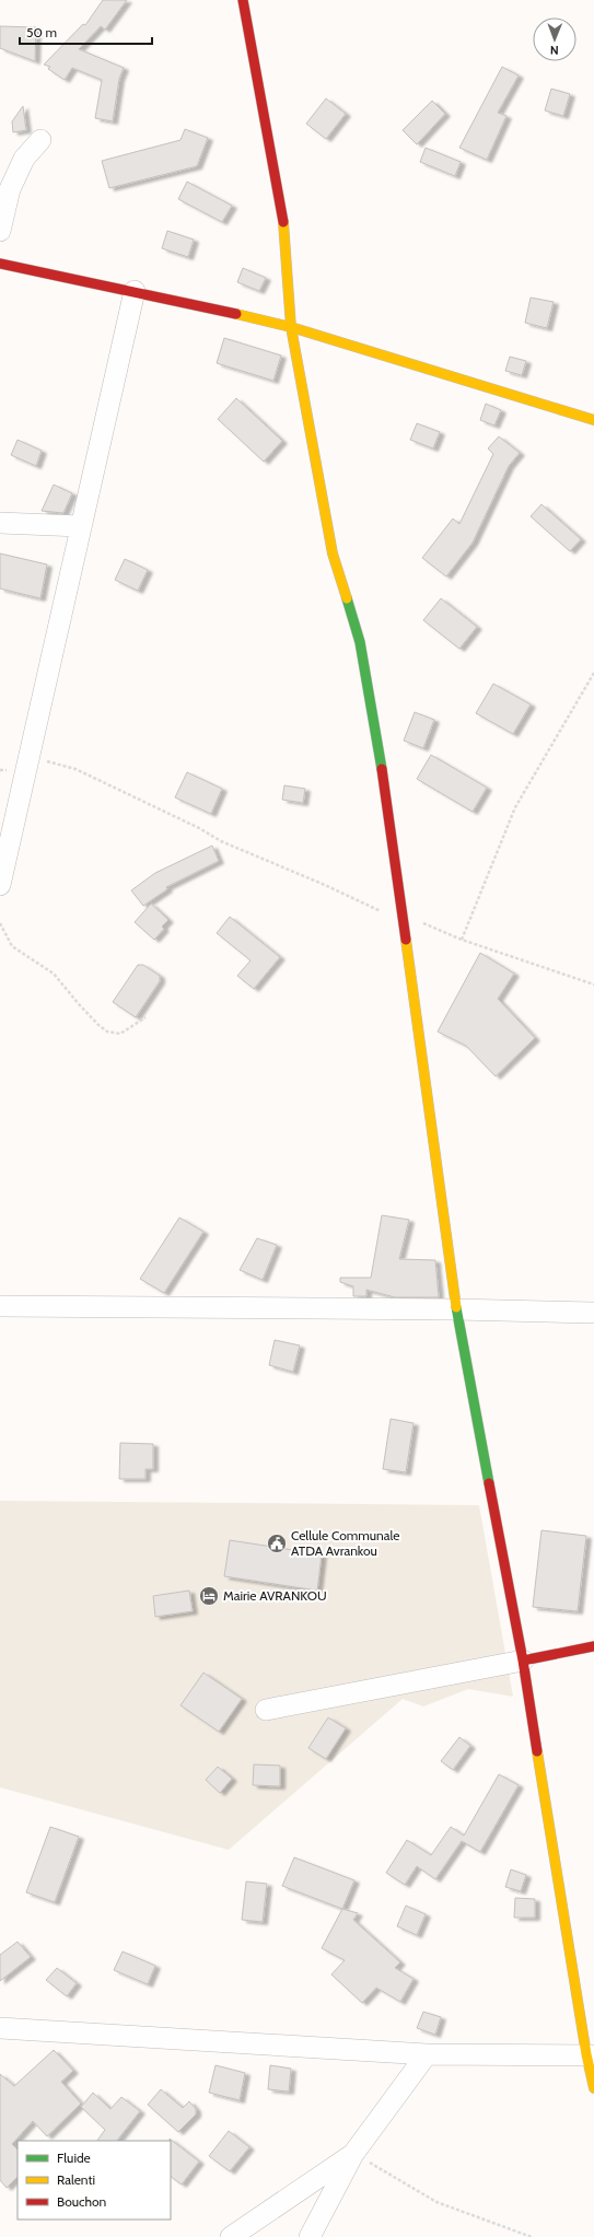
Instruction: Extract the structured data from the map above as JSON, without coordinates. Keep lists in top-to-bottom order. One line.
{"places":{"public building":["Cellule Communale ATDA Avrankou"],"hotel":["Mairie AVRANKOU"]},"legend":["Fluide","Ralenti","Bouchon"],"scale_bar":"50 m","north":"bottom"}
